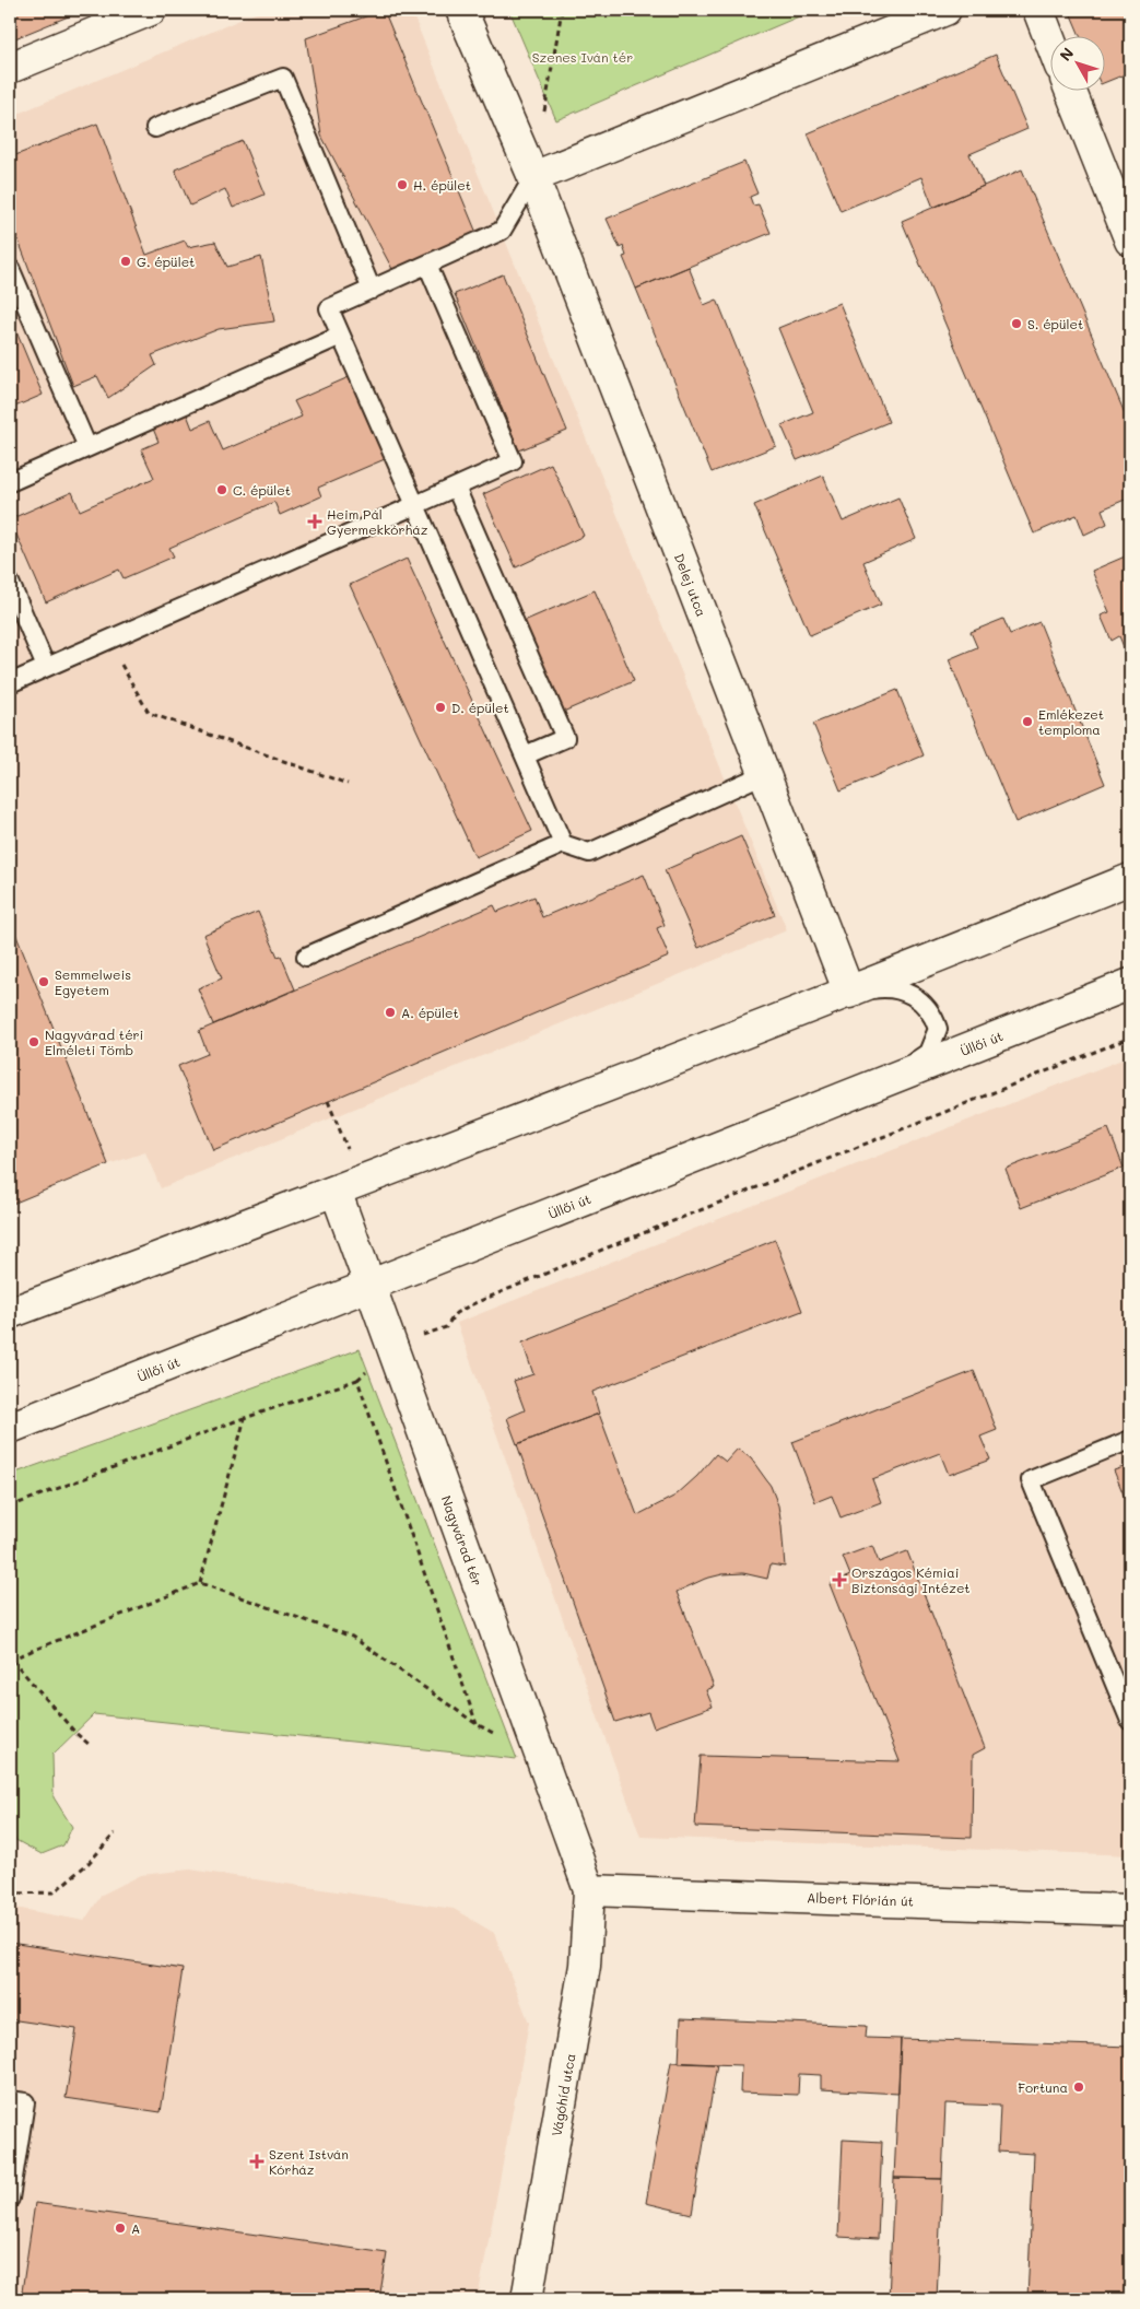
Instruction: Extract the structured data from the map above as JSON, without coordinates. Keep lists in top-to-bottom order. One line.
{"streets":{"street":["Delej utca","Üllői út","Nagyvárad tér","Albert Flórián út","Vágóhíd utca"]},"crossings":[["Üllői út","Nagyvárad tér"],["Nagyvárad tér","Albert Flórián út"],["Nagyvárad tér","Vágóhíd utca"],["Albert Flórián út","Vágóhíd utca"]],"parks":["Szenes Iván tér"],"places":{"other":["H. épület","G. épület","S. épület","C. épület","D. épület","Emlékezet temploma","Semmelweis Egyetem","A. épület","Nagyvárad téri Elméleti Tömb","Fortuna","A"],"health":["Heim Pál Gyermekkórház","Országos Kémiai Biztonsági Intézet","Szent István Kórház"]},"north":"top left"}
